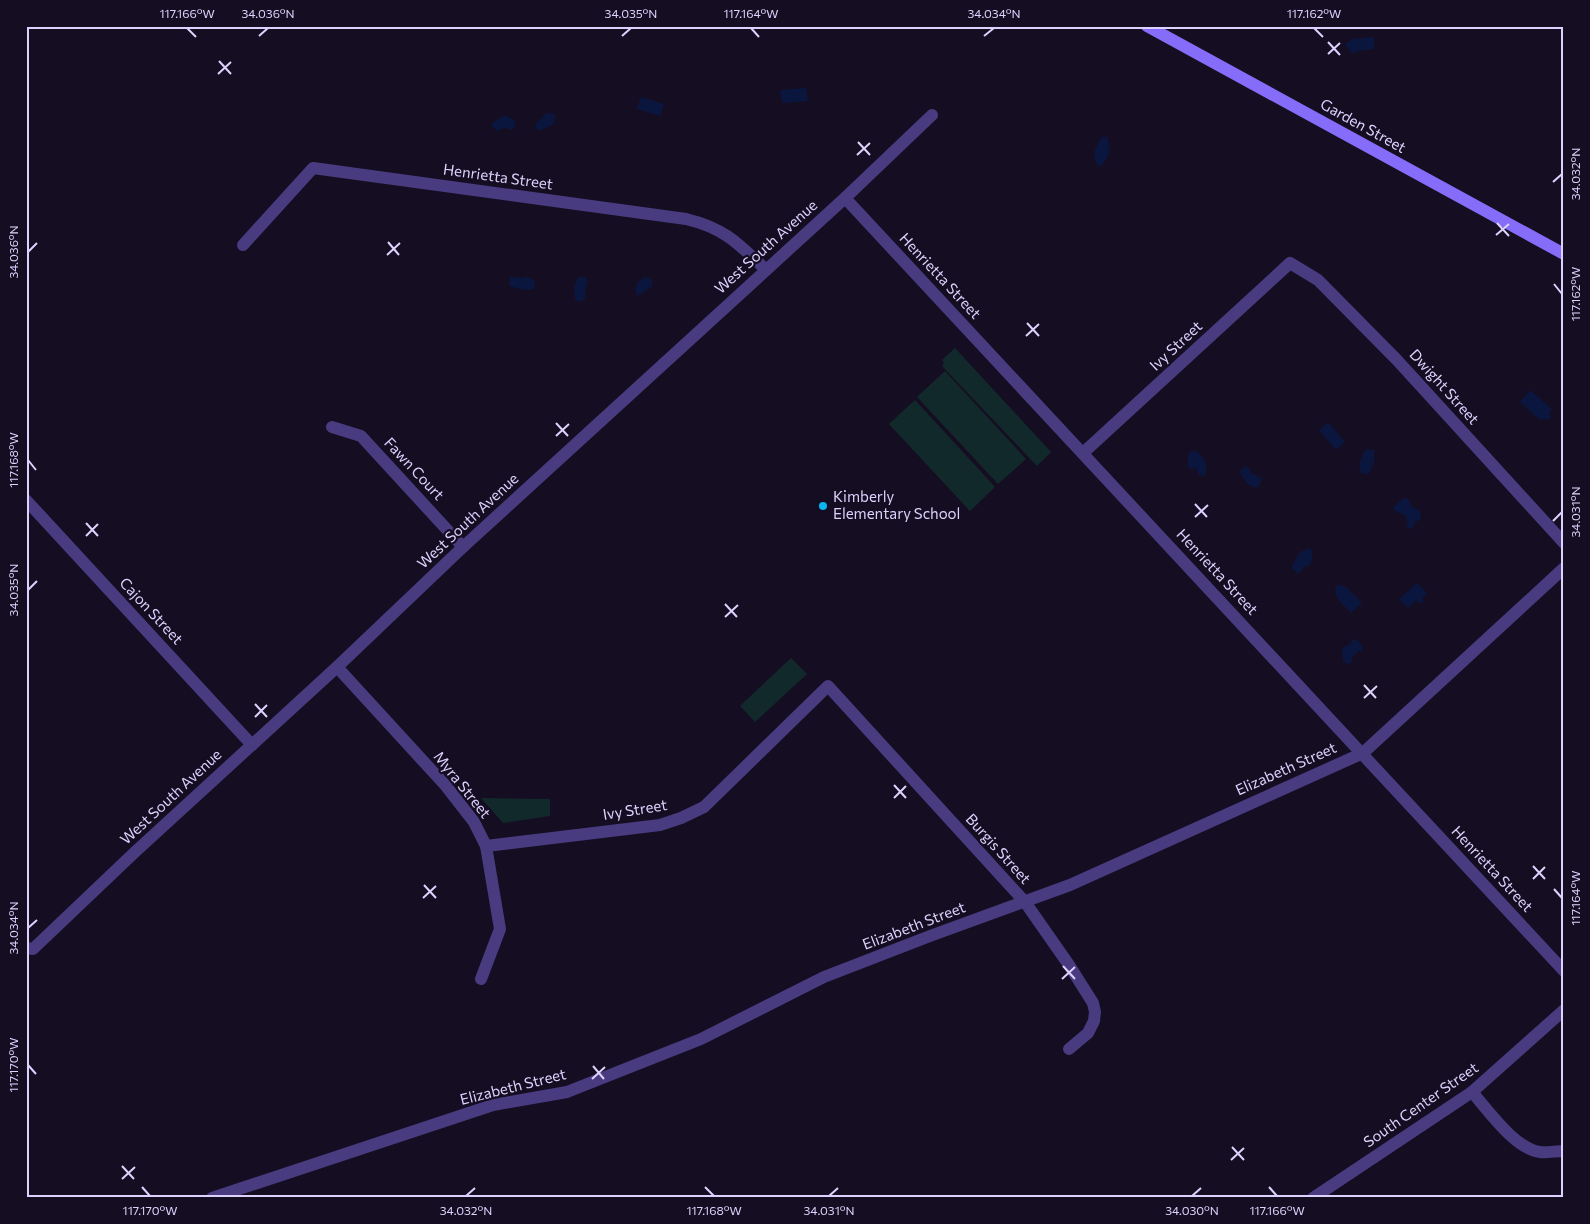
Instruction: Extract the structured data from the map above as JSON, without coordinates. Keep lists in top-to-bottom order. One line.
{"streets":{"street":["Garden Street","Henrietta Street","West South Avenue","Ivy Street","Dwight Street","Fawn Court","Cajon Street","Elizabeth Street","Myra Street","Burgis Street","South Center Street"]},"crossings":[["Henrietta Street","West South Avenue"],["Henrietta Street","Ivy Street"],["Henrietta Street","Elizabeth Street"],["West South Avenue","Fawn Court"],["West South Avenue","Cajon Street"],["West South Avenue","Myra Street"],["Ivy Street","Dwight Street"],["Ivy Street","Myra Street"],["Ivy Street","Burgis Street"],["Elizabeth Street","Burgis Street"]],"places":["Kimberly Elementary School"],"coordinates":["117.166°W","34.036°N","34.035°N","117.164°W","34.034°N","117.162°W","34.032°N","117.168°W","34.031°N","117.170°W","34.030°N"]}
